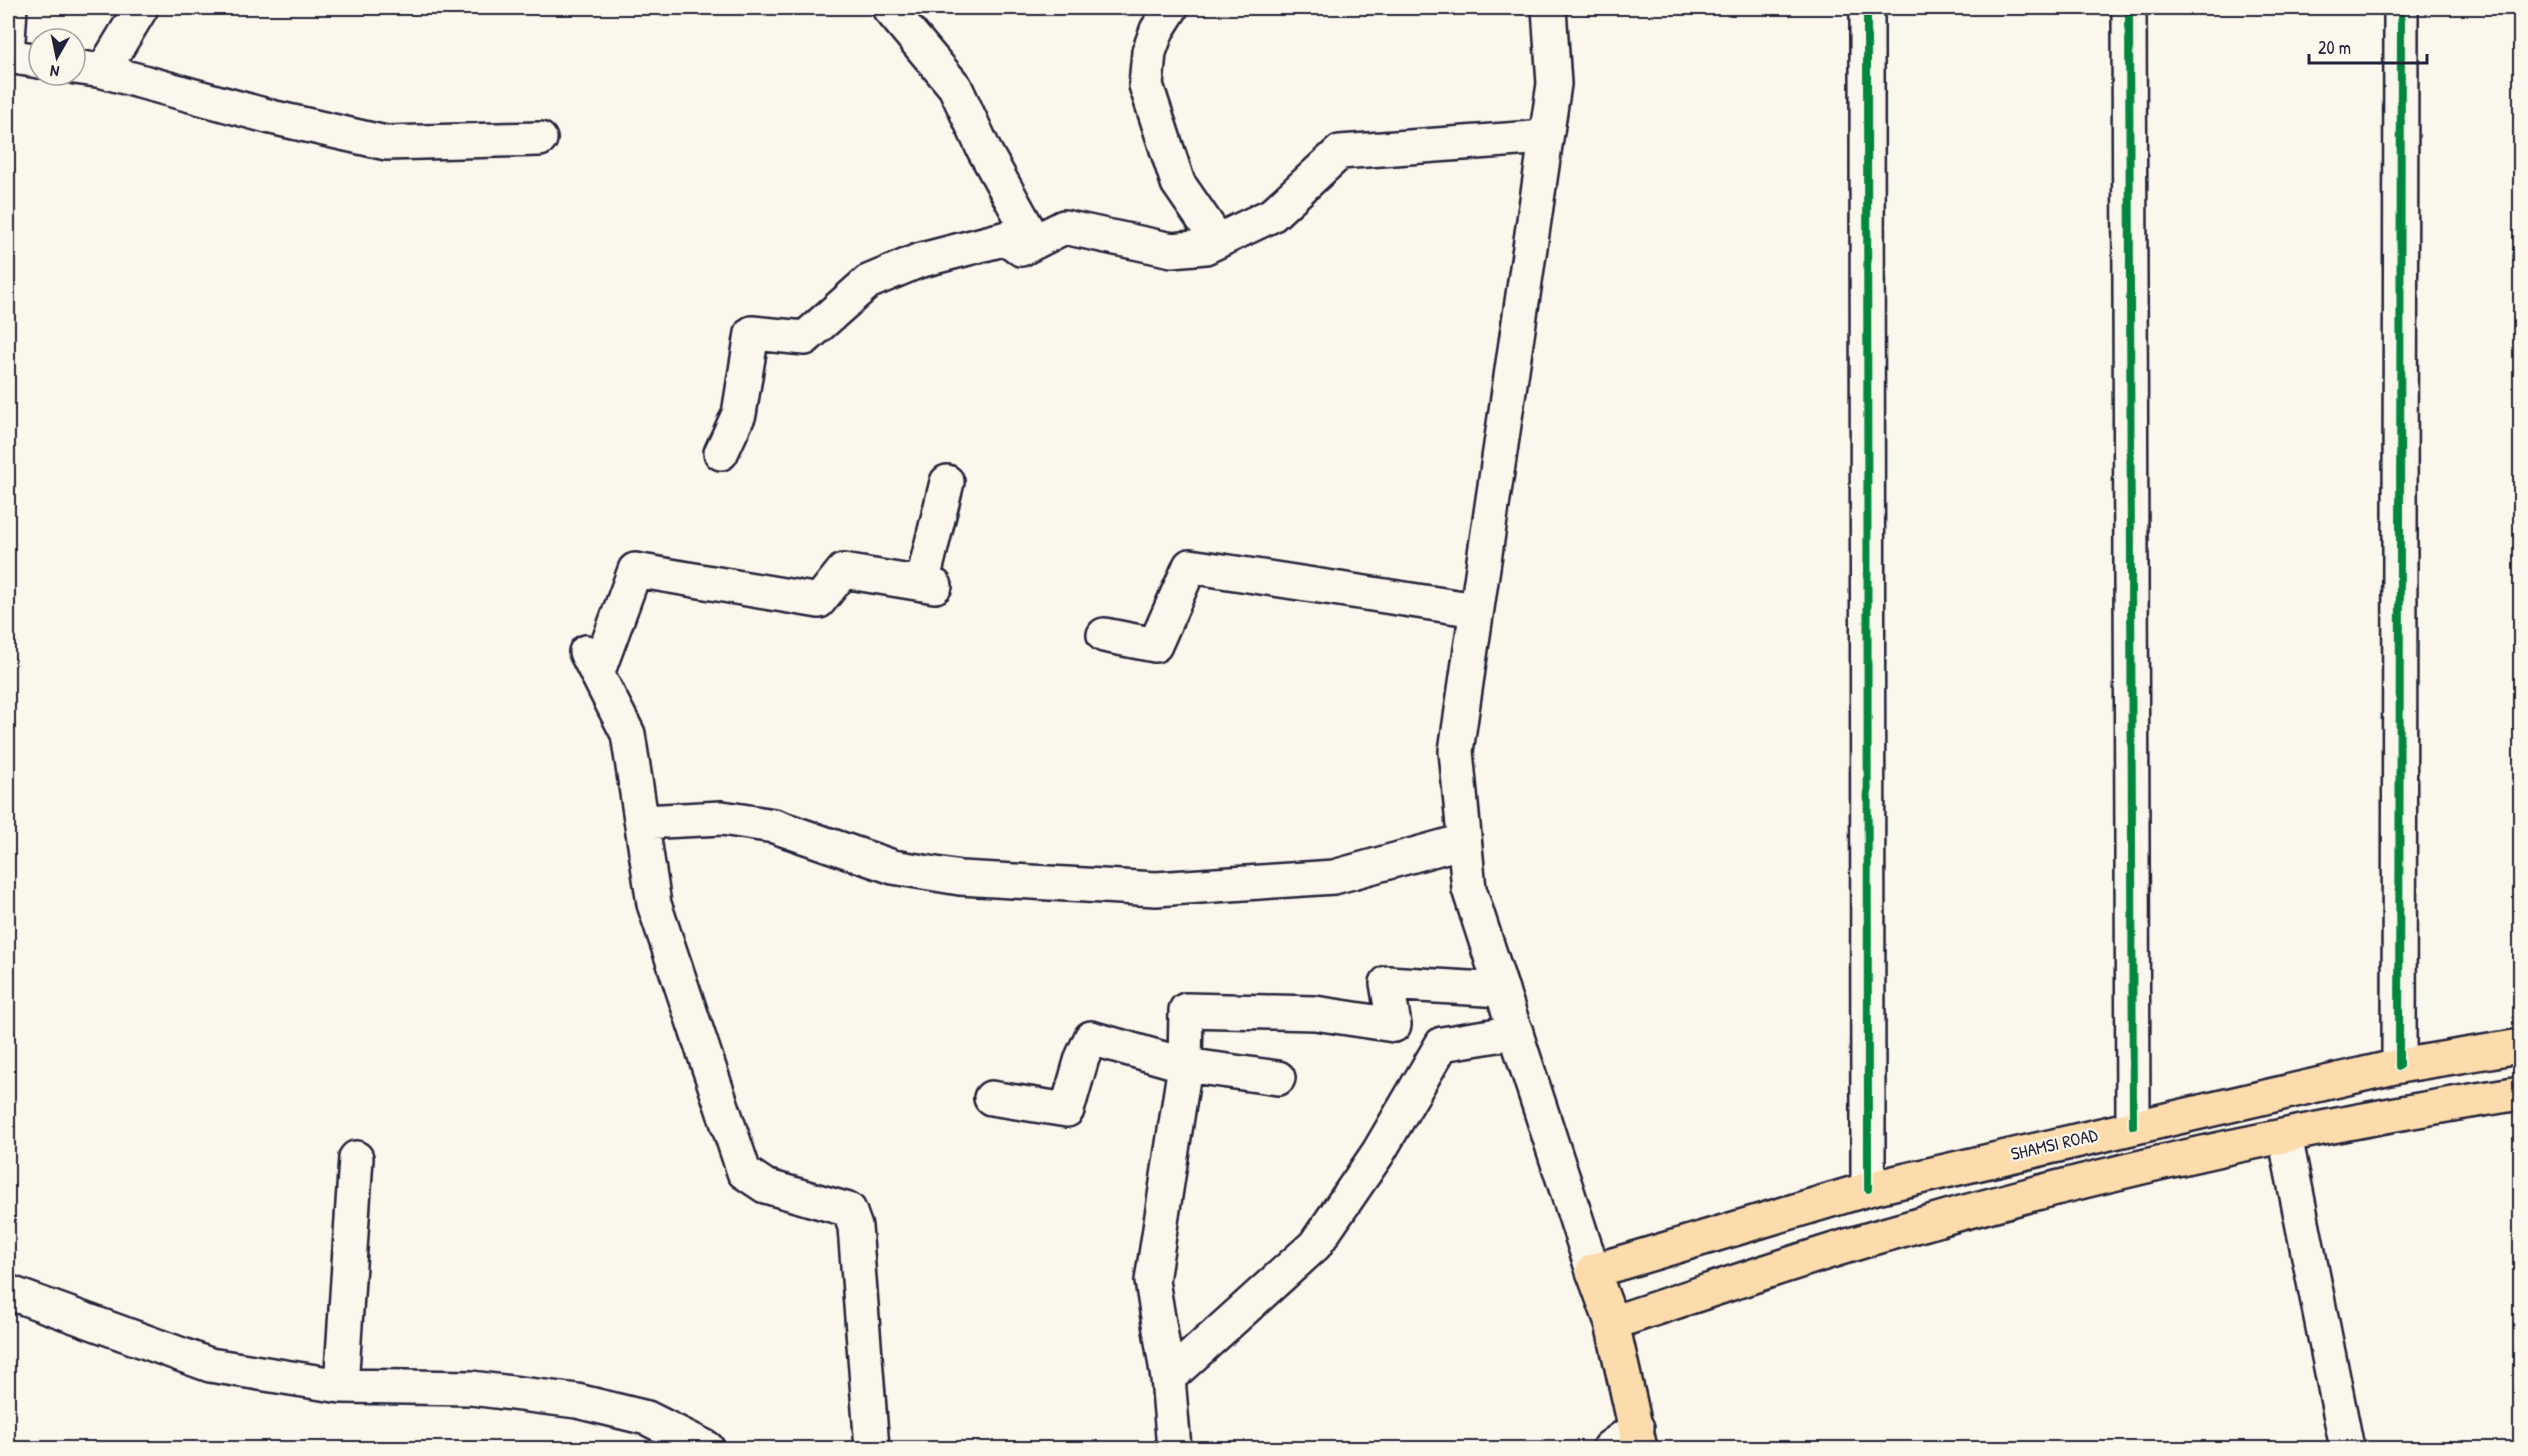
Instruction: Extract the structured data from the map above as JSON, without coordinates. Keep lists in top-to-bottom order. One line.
{"streets":{"main road":["SHAMSI ROAD"]},"scale_bar":"20 m","north":"bottom"}
